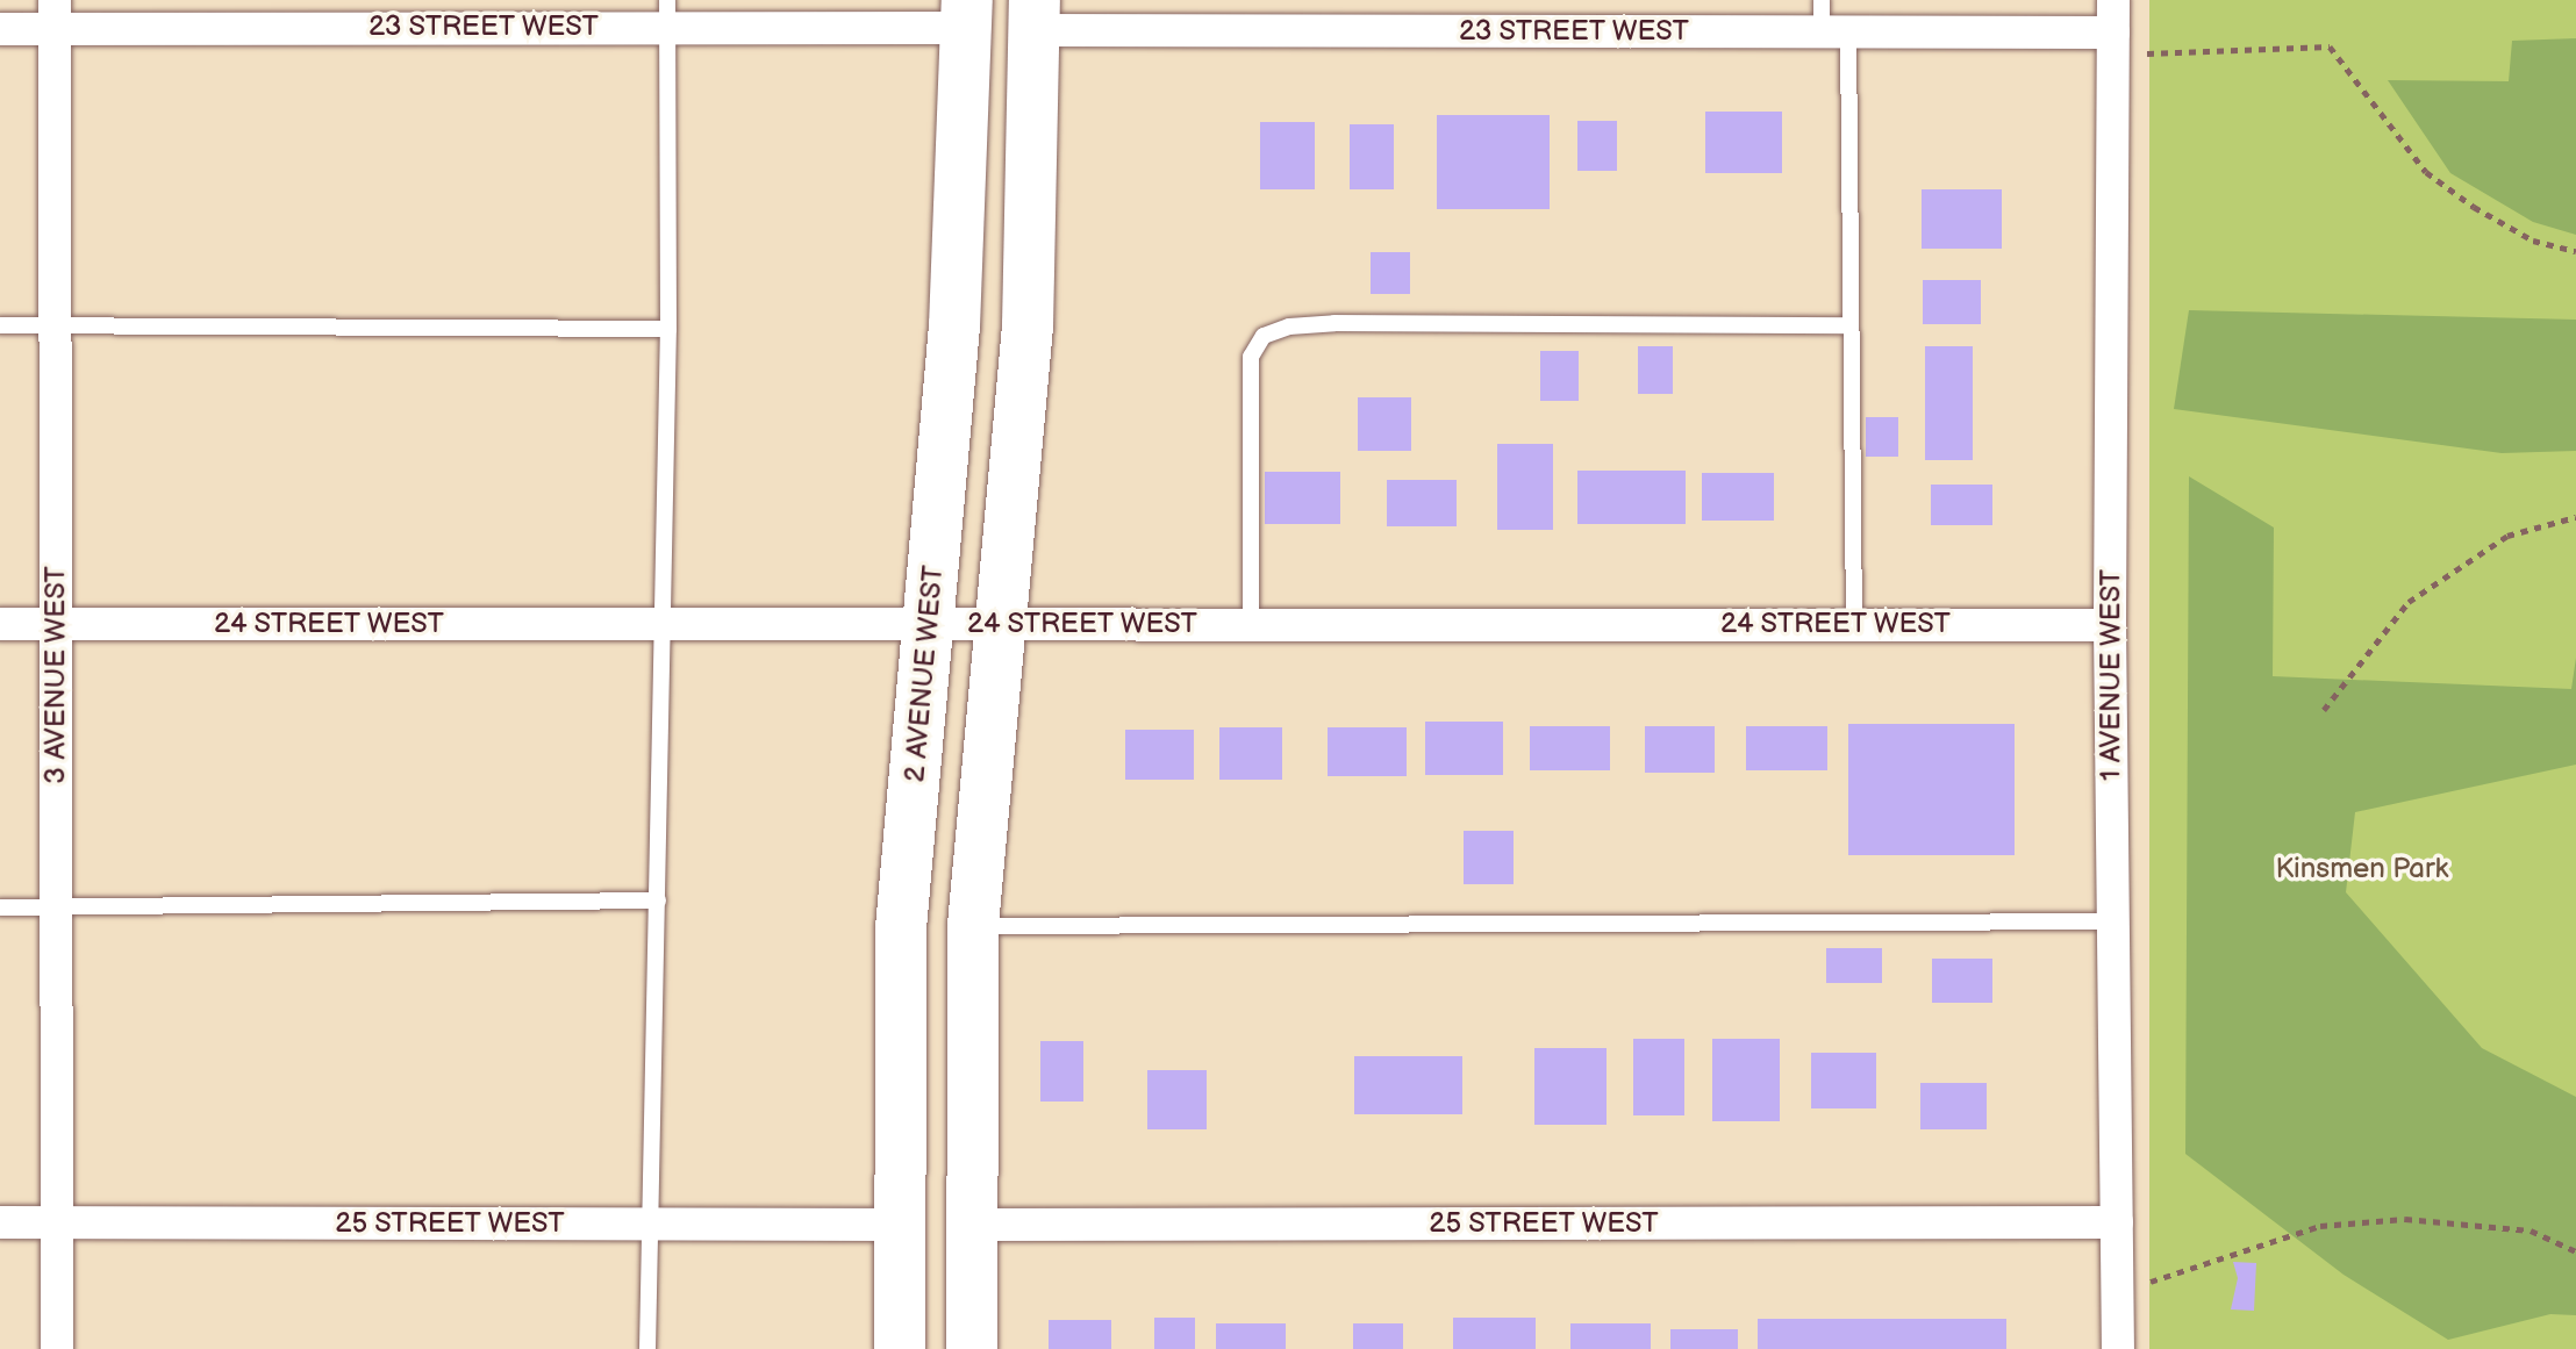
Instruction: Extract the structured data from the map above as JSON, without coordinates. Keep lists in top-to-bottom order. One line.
{"streets":{"highway":["2 AVENUE WEST"],"street":["23 STREET WEST","24 STREET WEST","3 AVENUE WEST","1 AVENUE WEST","25 STREET WEST"]},"crossings":[["23 STREET WEST","2 AVENUE WEST"],["23 STREET WEST","3 AVENUE WEST"],["23 STREET WEST","1 AVENUE WEST"],["24 STREET WEST","2 AVENUE WEST"],["24 STREET WEST","3 AVENUE WEST"],["24 STREET WEST","1 AVENUE WEST"],["2 AVENUE WEST","25 STREET WEST"],["3 AVENUE WEST","25 STREET WEST"],["1 AVENUE WEST","25 STREET WEST"]],"parks":["Kinsmen Park"]}
